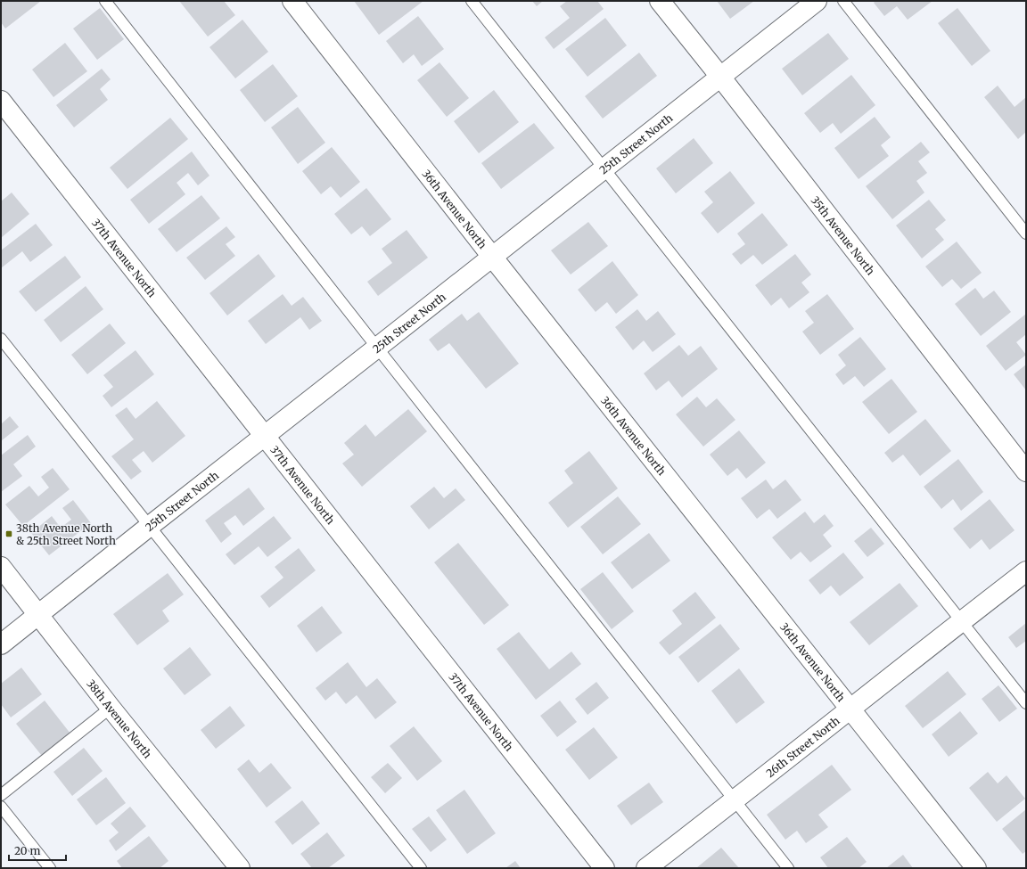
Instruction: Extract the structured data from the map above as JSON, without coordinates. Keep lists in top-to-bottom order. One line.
{"streets":{"street":["25th Street North","36th Avenue North","35th Avenue North","37th Avenue North","38th Avenue North","26th Street North"]},"crossings":[["25th Street North","36th Avenue North"],["25th Street North","35th Avenue North"],["25th Street North","37th Avenue North"],["25th Street North","38th Avenue North"],["36th Avenue North","26th Street North"]],"places":{"transit":["38th Avenue North & 25th Street North"]},"scale_bar":"20 m"}
